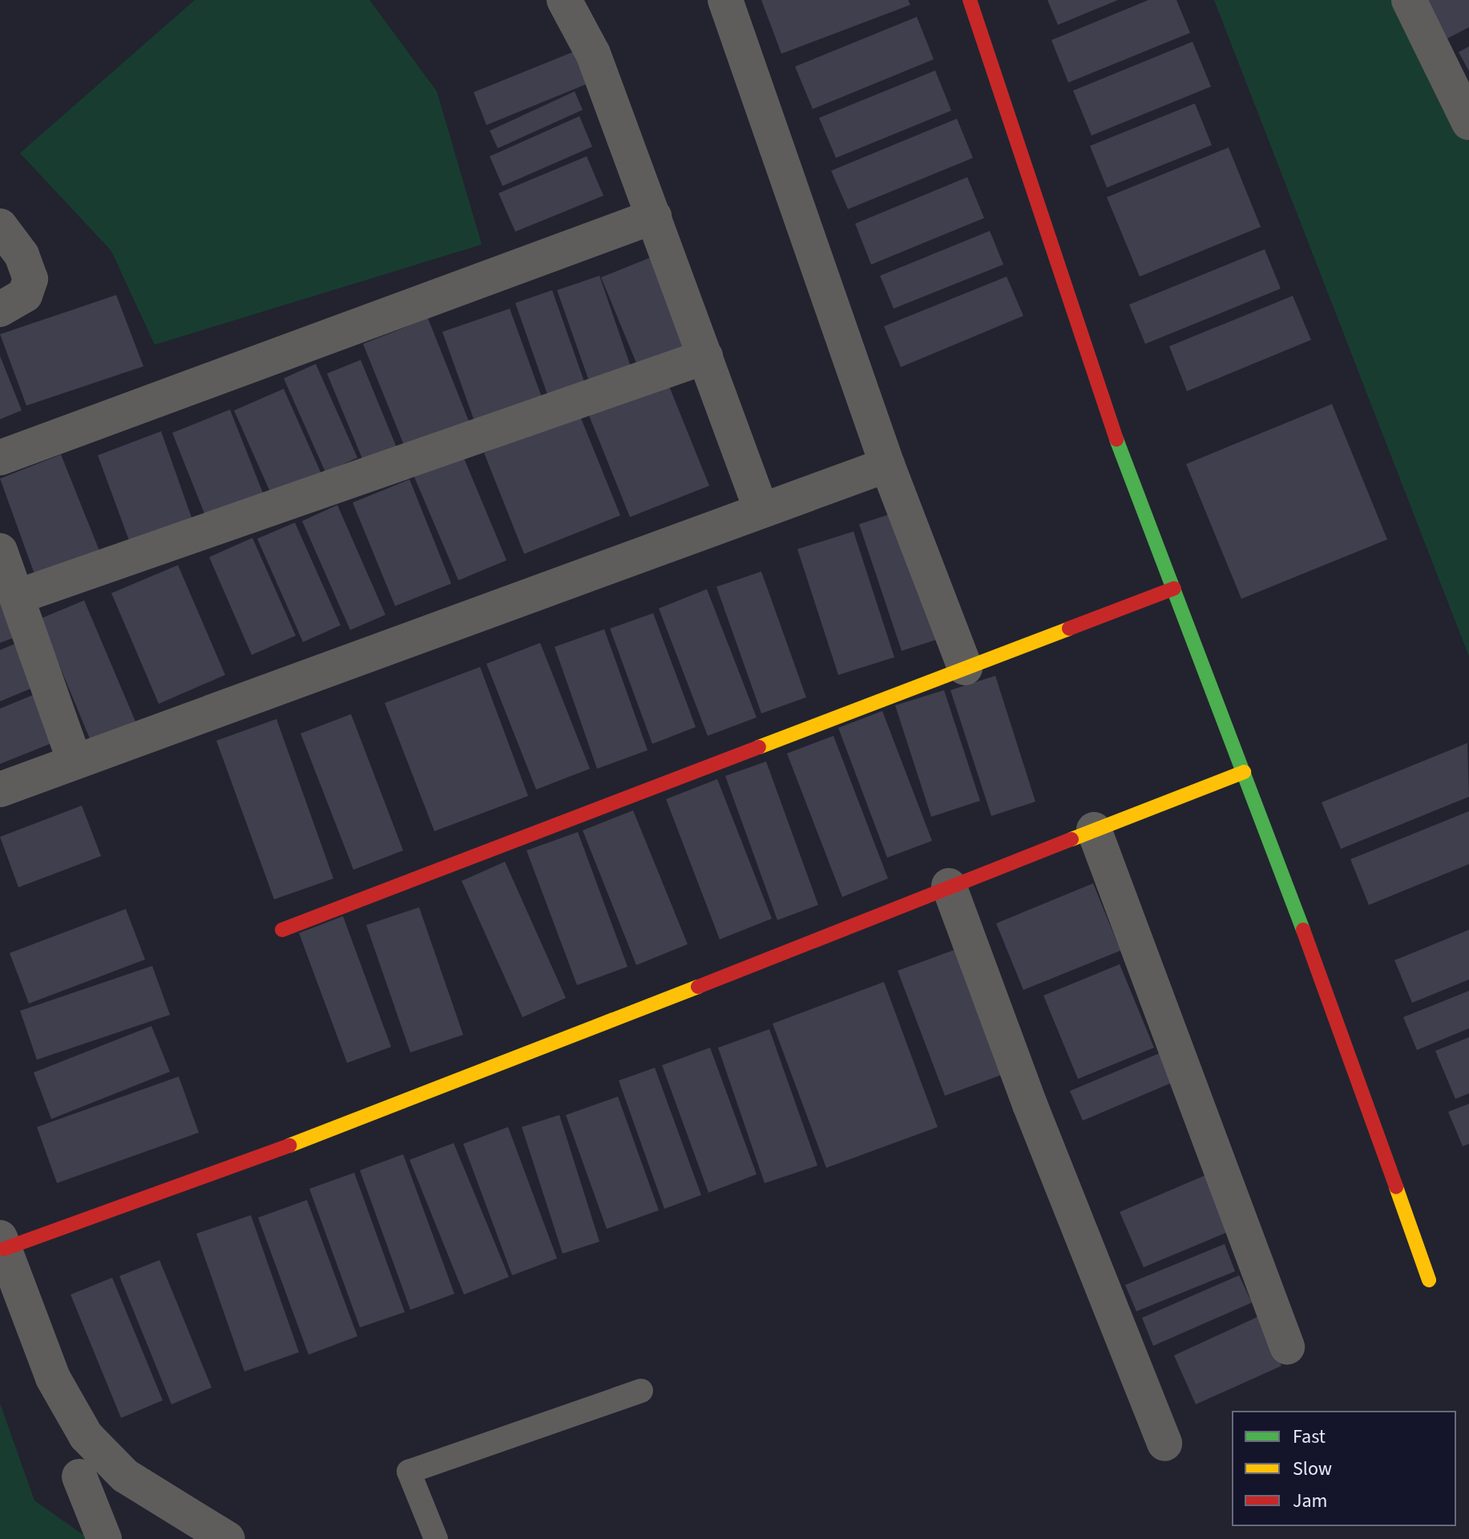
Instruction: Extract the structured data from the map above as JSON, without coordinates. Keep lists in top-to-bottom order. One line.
{"legend":["Fast","Slow","Jam"]}
